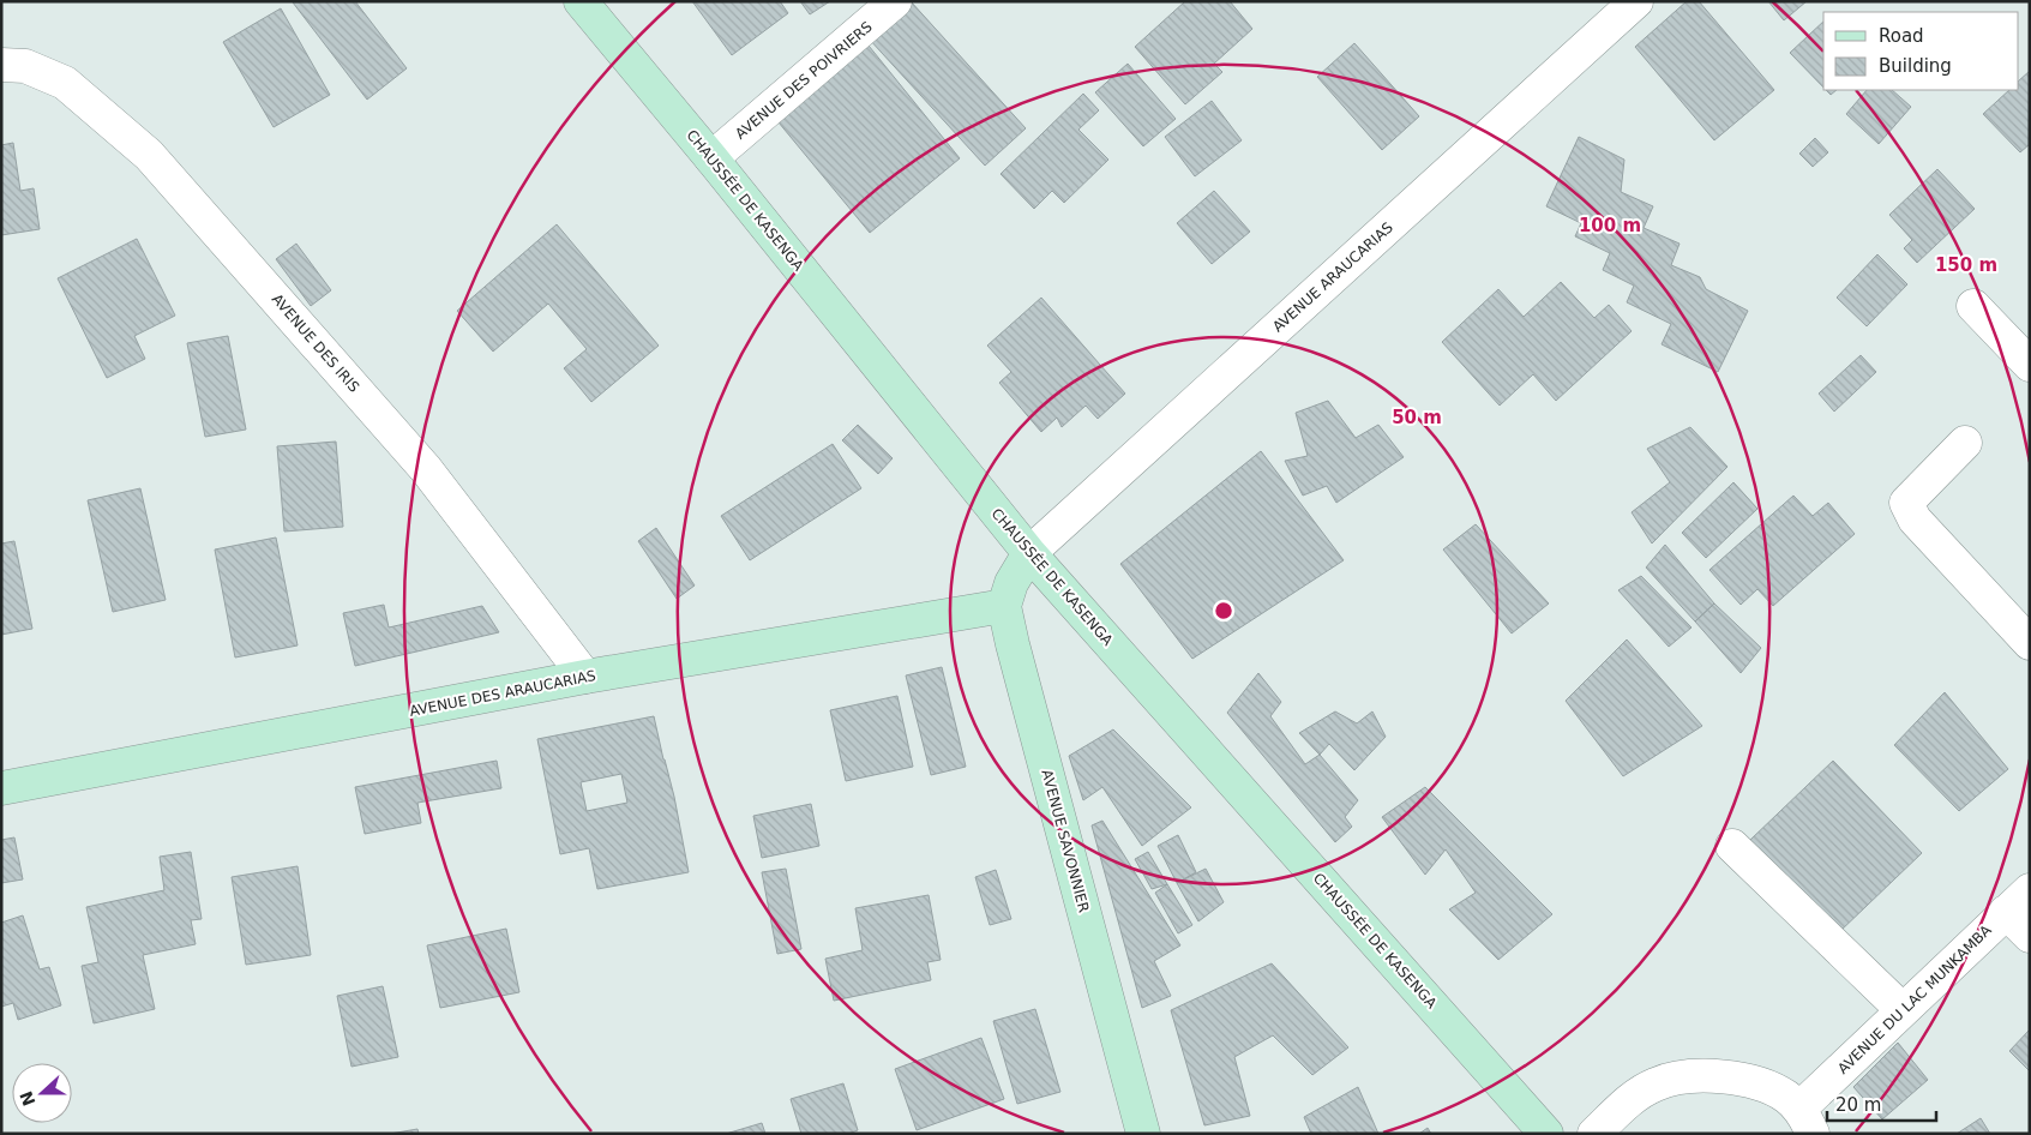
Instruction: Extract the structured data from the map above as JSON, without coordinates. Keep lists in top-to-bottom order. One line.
{"streets":{"street":["AVENUE DES POIVRIERS","CHAUSSÉE DE KASENGA","AVENUE ARAUCARIAS","AVENUE DES IRIS","AVENUE DES ARAUCARIAS","AVENUE SAVONNIER","AVENUE DU LAC MUNKAMBA"]},"crossings":[["AVENUE DES POIVRIERS","CHAUSSÉE DE KASENGA"],["CHAUSSÉE DE KASENGA","AVENUE ARAUCARIAS"],["AVENUE DES IRIS","AVENUE DES ARAUCARIAS"],["AVENUE DES ARAUCARIAS","AVENUE SAVONNIER"]],"legend":["Road","Building"],"scale_bar":"20 m","north":"left","rings":["100 m","150 m","50 m"]}
